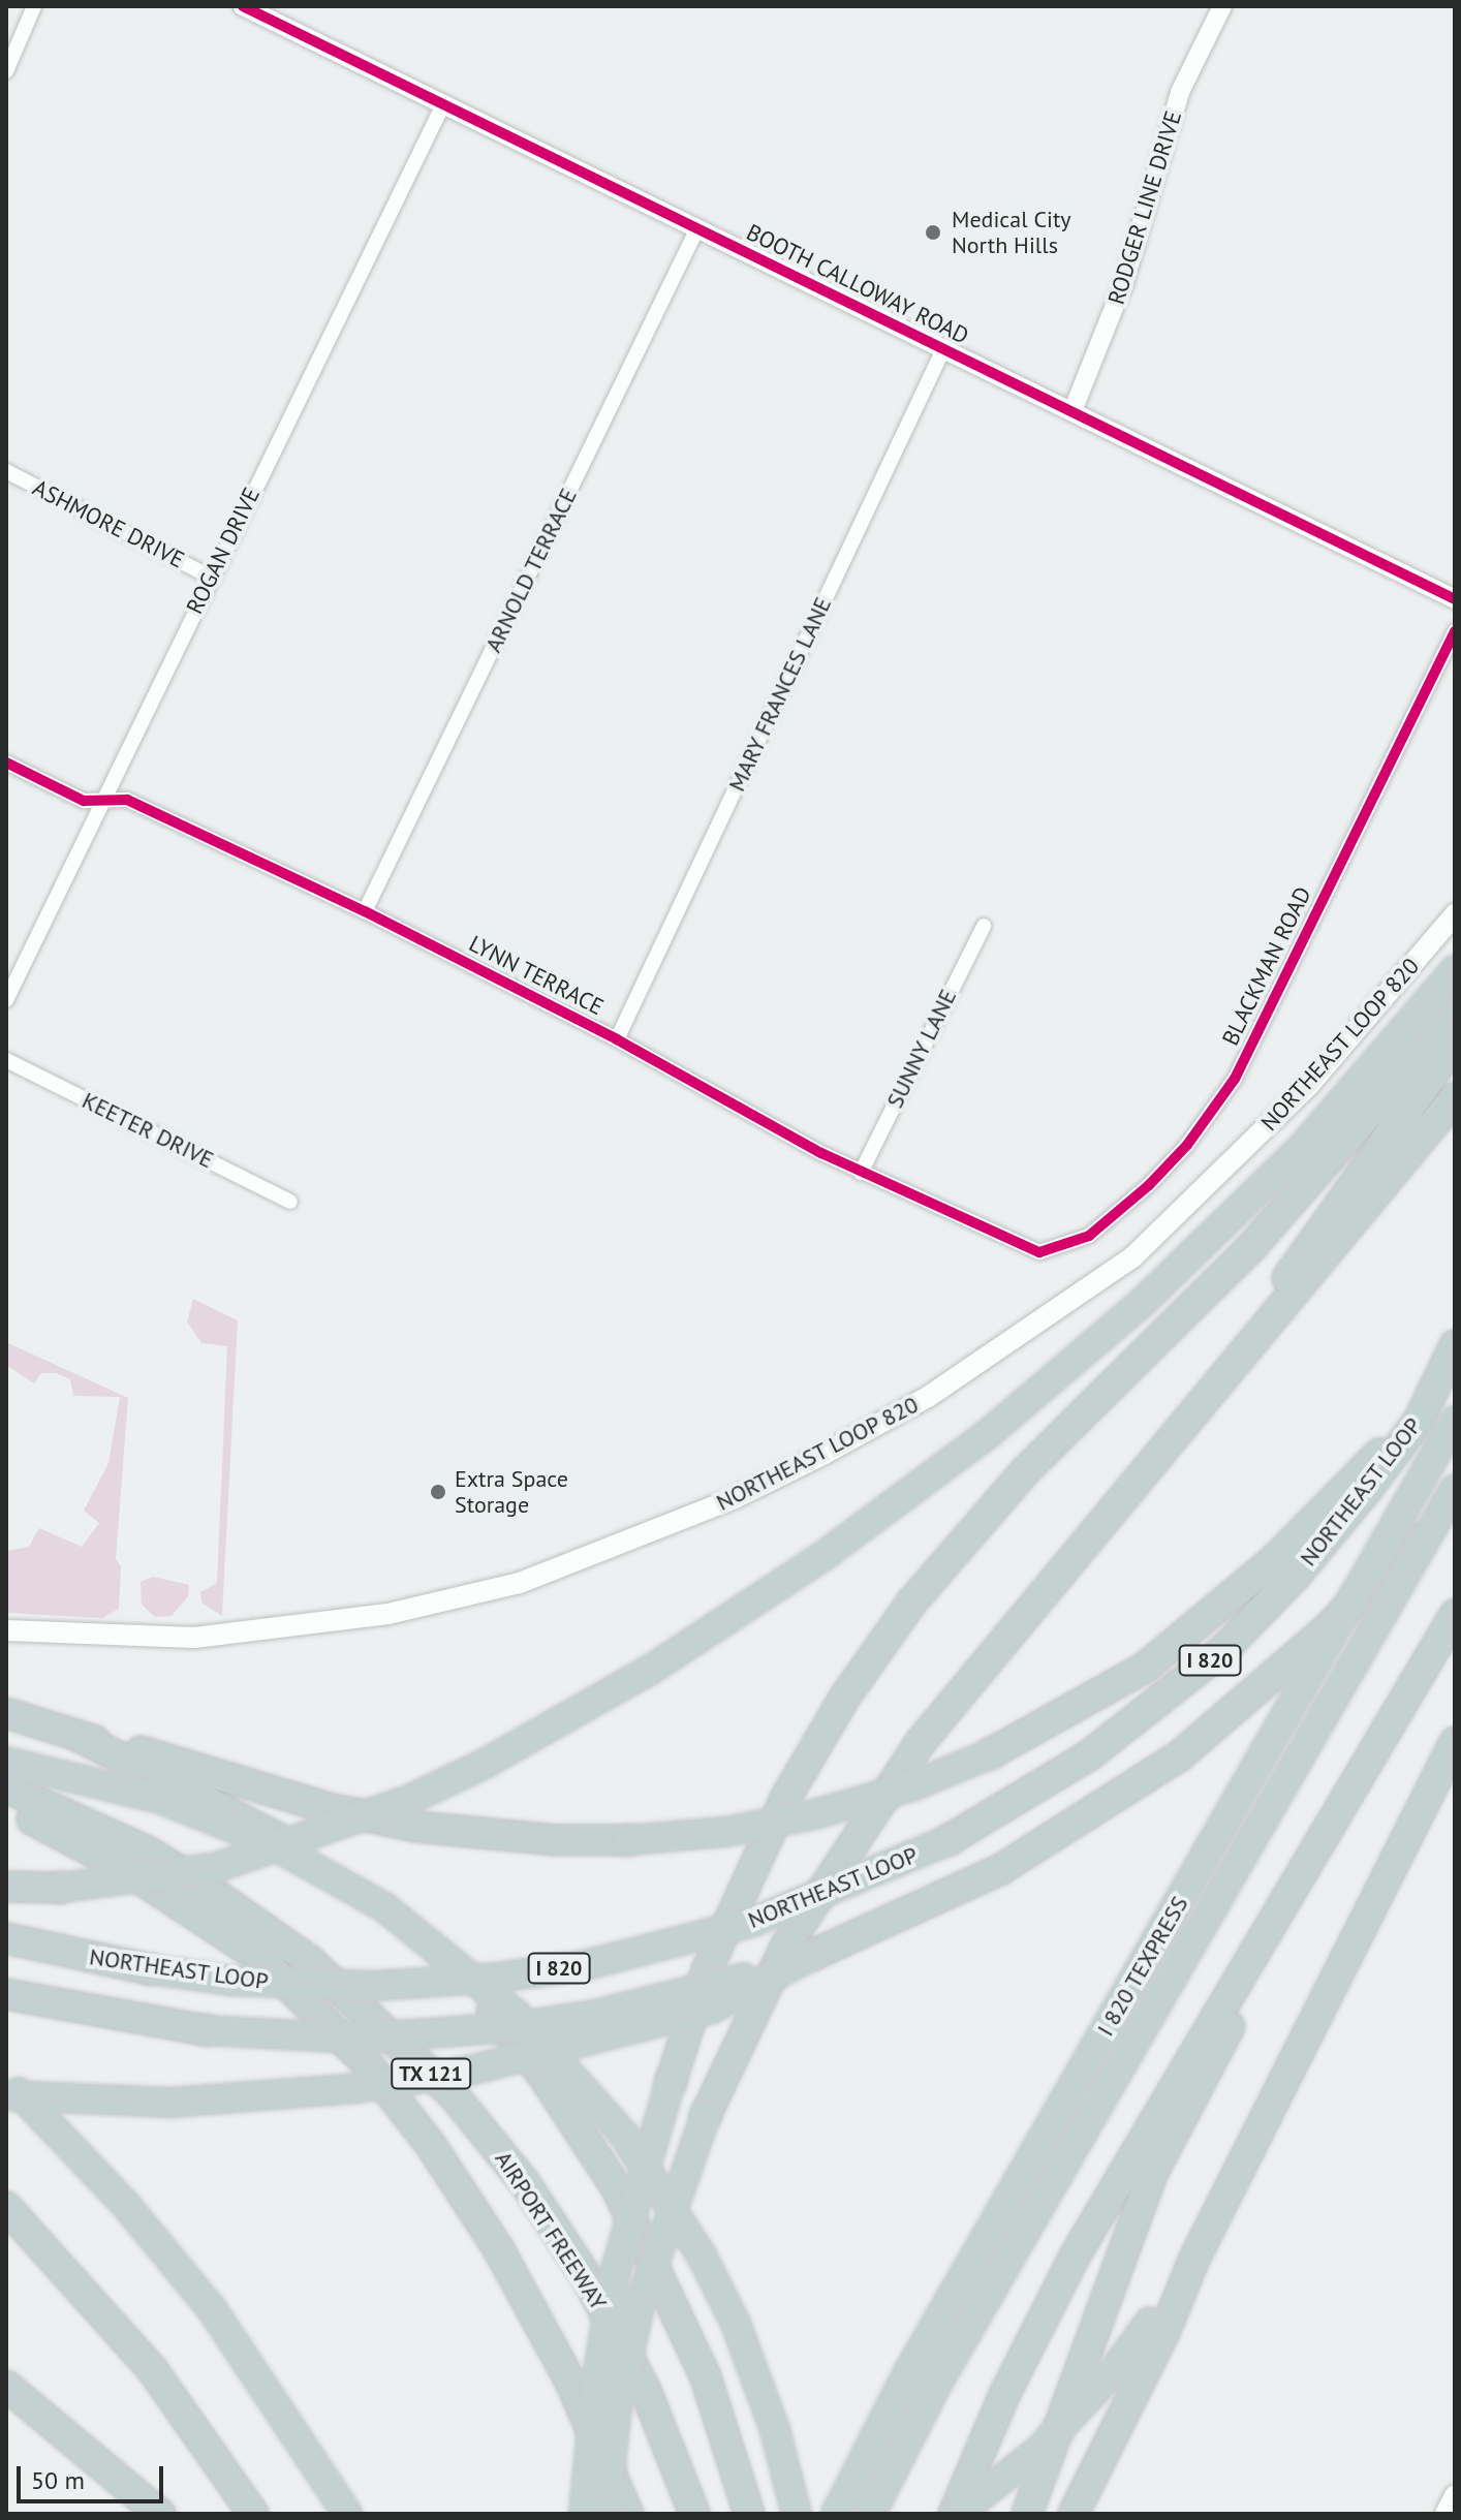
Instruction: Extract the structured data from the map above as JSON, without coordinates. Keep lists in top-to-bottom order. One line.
{"streets":{"highway":["NORTHEAST LOOP","I 820","I 820 TEXPRESS","TX 121","AIRPORT FREEWAY"],"main road":["NORTHEAST LOOP 820"],"street":["RODGER LINE DRIVE","BOOTH CALLOWAY ROAD","ASHMORE DRIVE","ROGAN DRIVE","ARNOLD TERRACE","MARY FRANCES LANE","BLACKMAN ROAD","LYNN TERRACE","SUNNY LANE","KEETER DRIVE"]},"crossings":[["RODGER LINE DRIVE","BOOTH CALLOWAY ROAD"],["BOOTH CALLOWAY ROAD","ROGAN DRIVE"],["BOOTH CALLOWAY ROAD","ARNOLD TERRACE"],["BOOTH CALLOWAY ROAD","MARY FRANCES LANE"],["ASHMORE DRIVE","ROGAN DRIVE"],["ROGAN DRIVE","LYNN TERRACE"],["ARNOLD TERRACE","LYNN TERRACE"],["MARY FRANCES LANE","LYNN TERRACE"],["BLACKMAN ROAD","LYNN TERRACE"],["LYNN TERRACE","SUNNY LANE"]],"places":["Medical City North Hills","Extra Space Storage"],"scale_bar":"50 m"}
